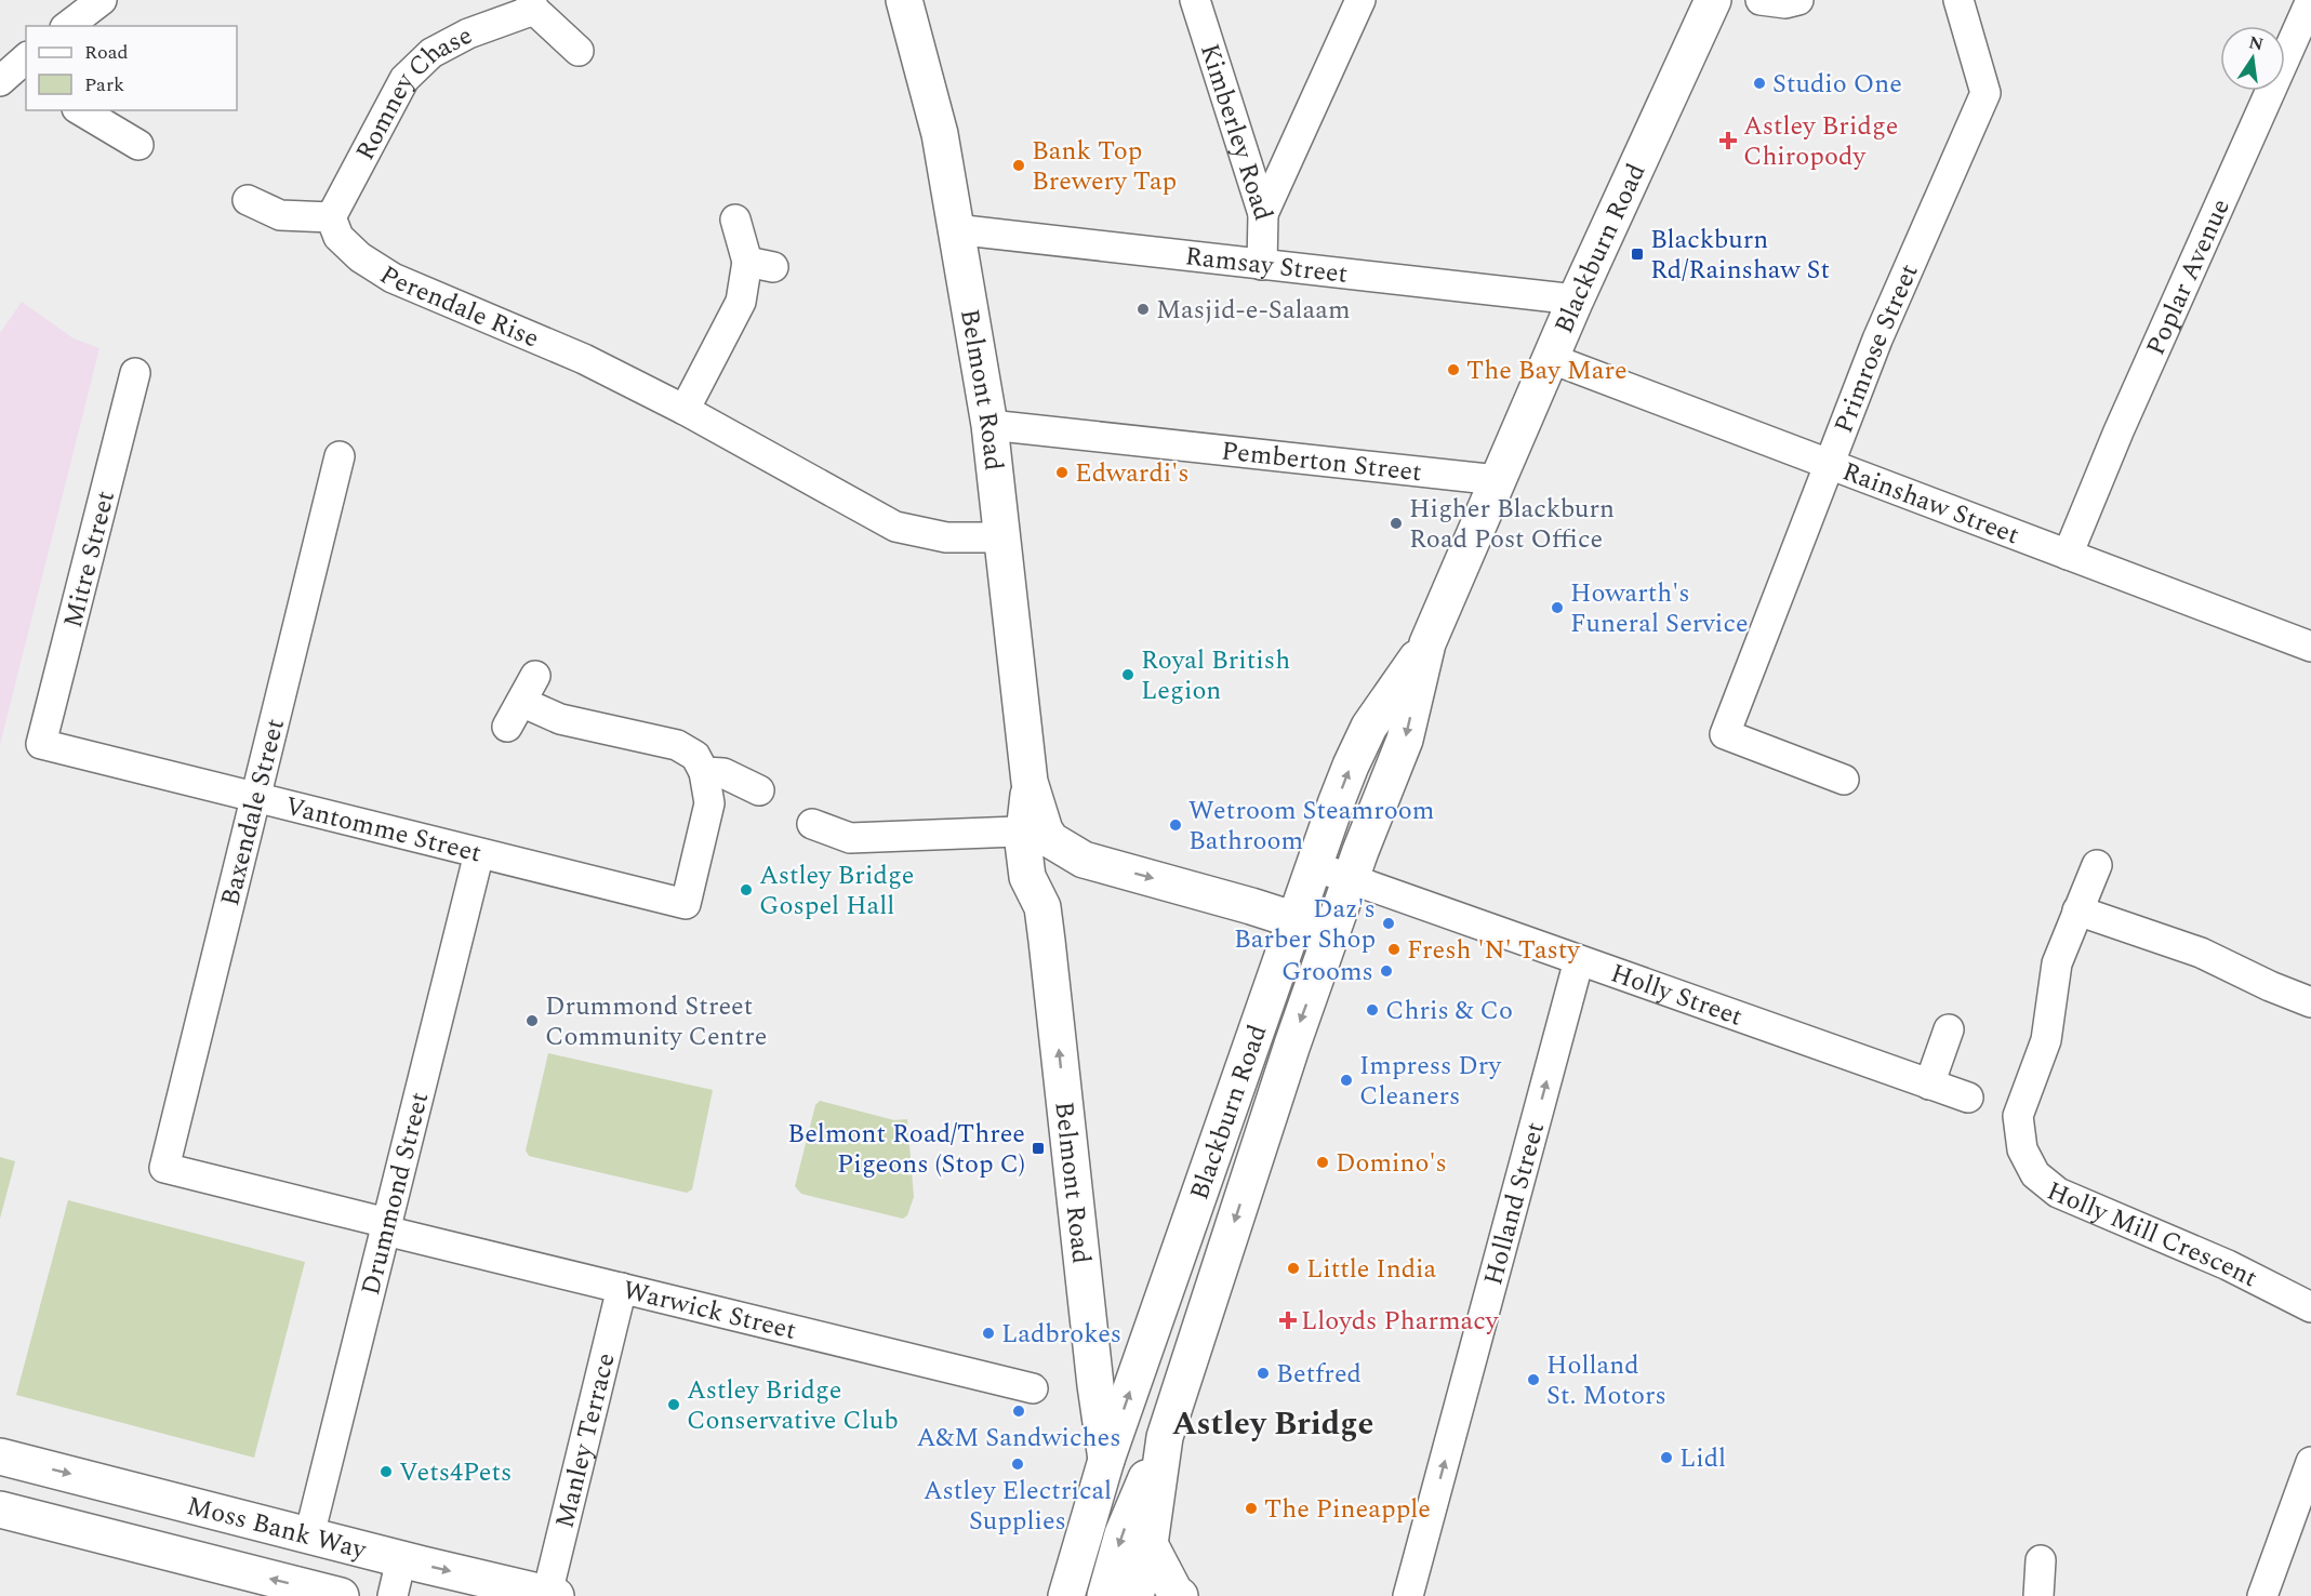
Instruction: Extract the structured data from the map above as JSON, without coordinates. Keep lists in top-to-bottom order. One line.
{"streets":{"main road":["Blackburn Road","Belmont Road","Moss Bank Way"],"street":["Romney Chase","Kimberley Road","Ramsay Street","Poplar Avenue","Perendale Rise","Primrose Street","Pemberton Street","Rainshaw Street","Mitre Street","Baxendale Street","Vantomme Street","Holly Street","Drummond Street","Holland Street","Holly Mill Crescent","Warwick Street","Manley Terrace"]},"crossings":[["Romney Chase","Perendale Rise"],["Kimberley Road","Ramsay Street"],["Blackburn Road","Ramsay Street"],["Blackburn Road","Belmont Road"],["Blackburn Road","Pemberton Street"],["Blackburn Road","Rainshaw Street"],["Blackburn Road","Holly Street"],["Ramsay Street","Belmont Road"],["Poplar Avenue","Rainshaw Street"],["Perendale Rise","Belmont Road"],["Primrose Street","Rainshaw Street"],["Belmont Road","Pemberton Street"],["Mitre Street","Vantomme Street"],["Baxendale Street","Vantomme Street"],["Baxendale Street","Warwick Street"],["Vantomme Street","Drummond Street"],["Holly Street","Holland Street"],["Drummond Street","Warwick Street"],["Drummond Street","Moss Bank Way"],["Warwick Street","Manley Terrace"],["Manley Terrace","Moss Bank Way"]],"one_way":["Belmont Road","Holland Street"],"districts":["Astley Bridge"],"places":{"other":["Studio One","Bank Top Brewery Tap","Masjid-e-Salaam","The Bay Mare","Edwardi's","Higher Blackburn Road Post Office","Howarth's Funeral Service","Royal British Legion","Wetroom Steamroom Bathroom","Astley Bridge Gospel Hall","Daz's Barber Shop","Fresh 'N' Tasty","Grooms","Chris & Co","Drummond Street Community Centre","Impress Dry Cleaners","Domino's","Little India","Ladbrokes","Betfred","Holland St. Motors","Astley Bridge Conservative Club","A&M Sandwiches","Lidl","Astley Electrical Supplies","Vets4Pets","The Pineapple"],"health":["Astley Bridge Chiropody","Lloyds Pharmacy"],"transit":["Blackburn Rd/Rainshaw St","Belmont Road/Three Pigeons (Stop C)"]},"legend":["Road","Park"],"north":"top"}
